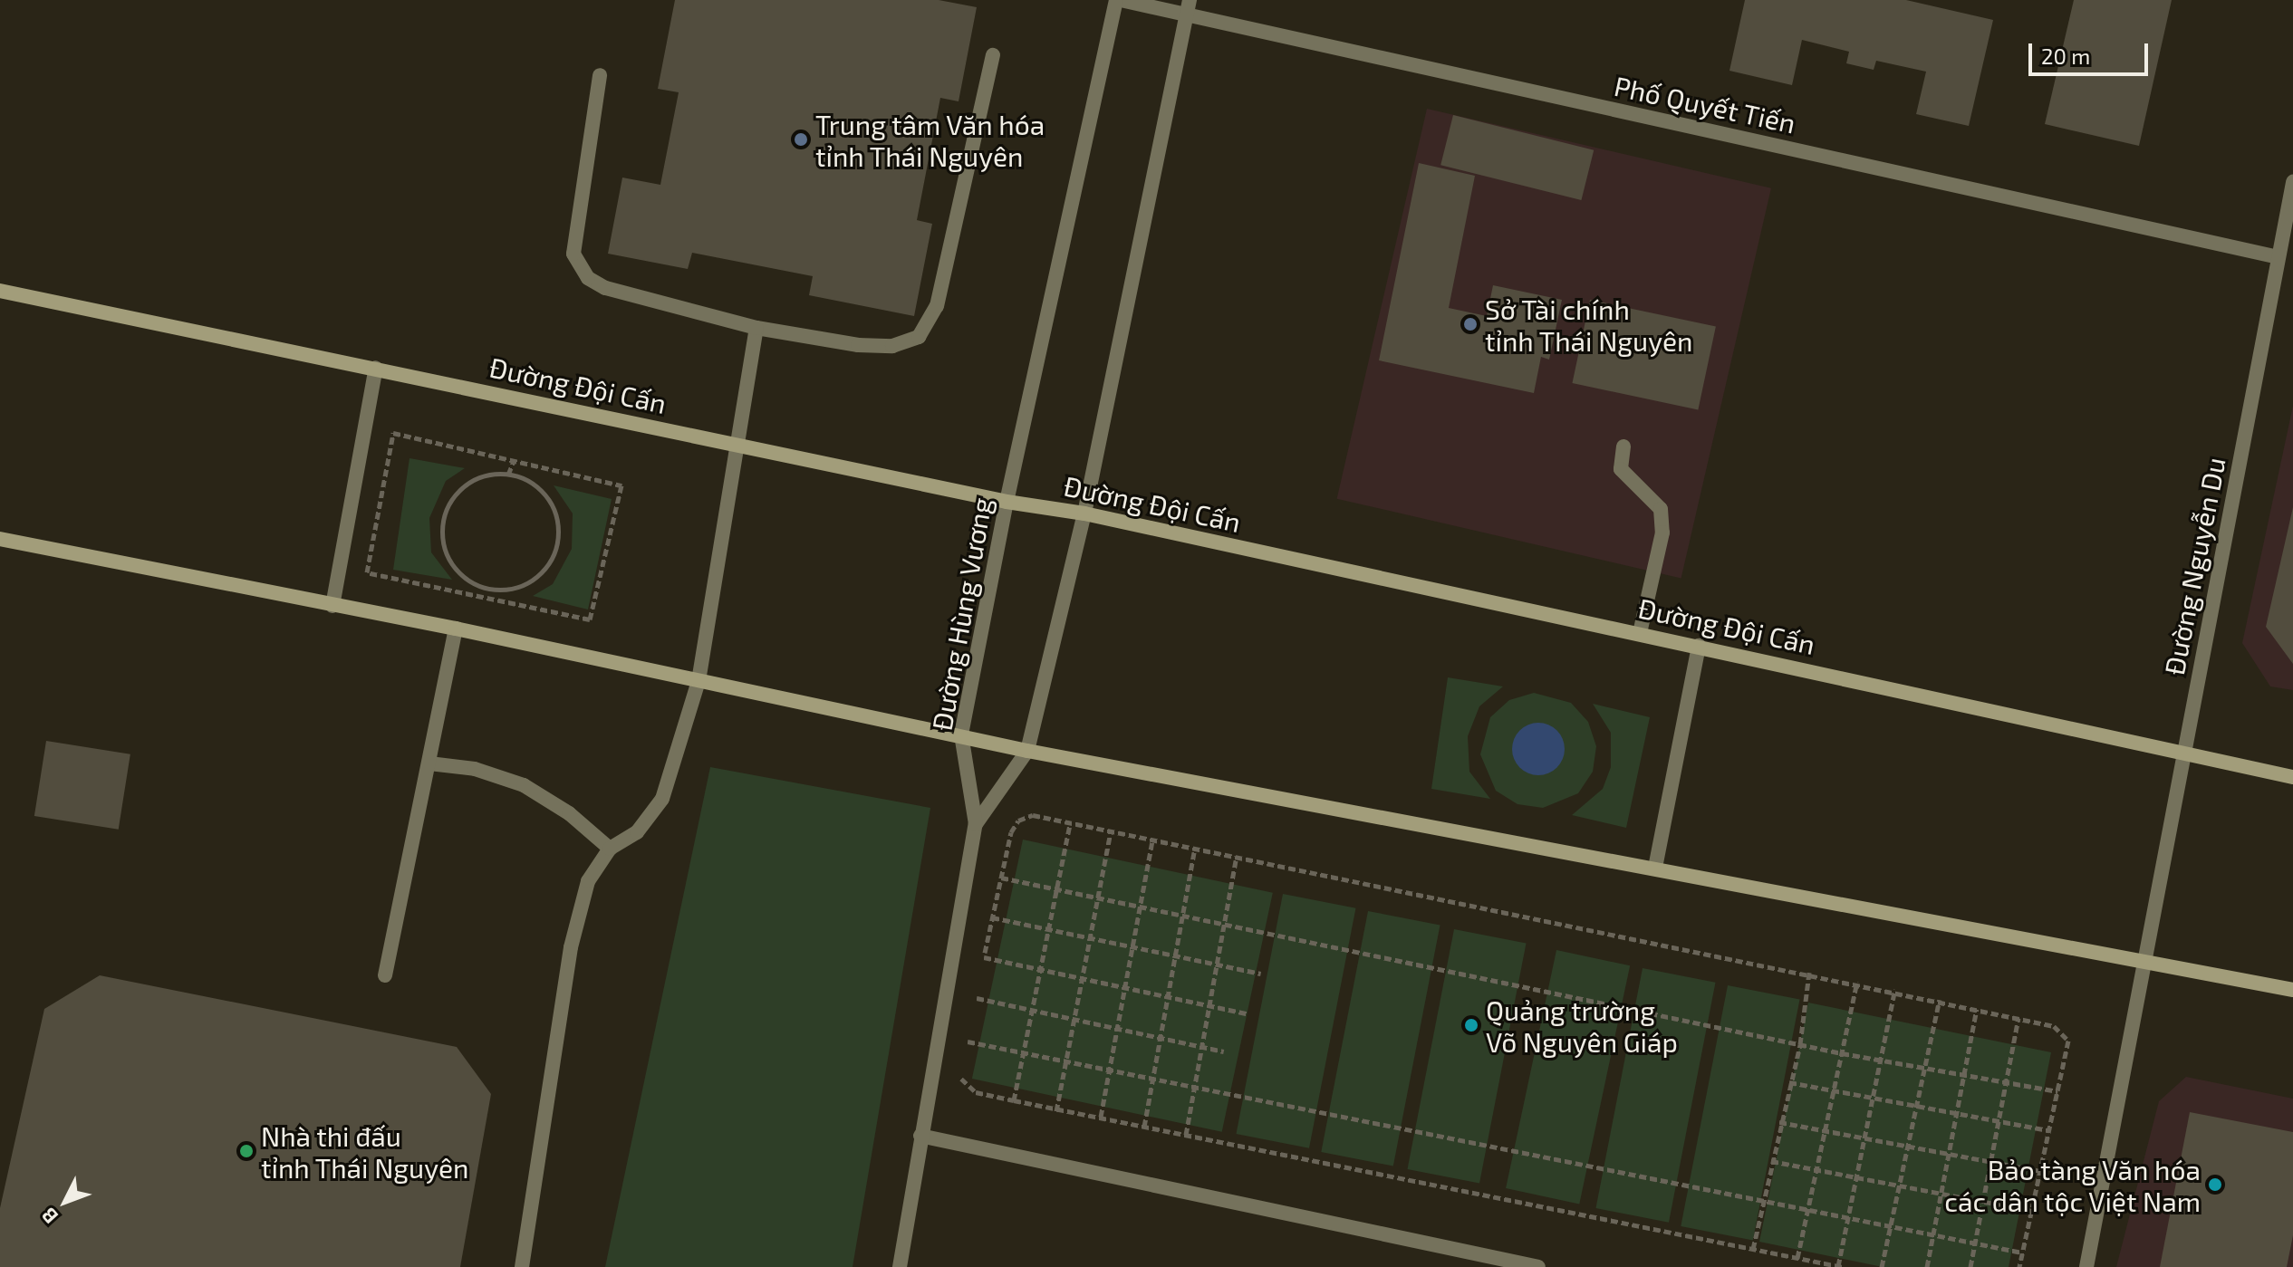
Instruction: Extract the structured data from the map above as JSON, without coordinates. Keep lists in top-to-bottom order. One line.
{"streets":{"main road":["Đường Đội Cấn"],"street":["Phố Quyết Tiến","Đường Nguyễn Du","Đường Hùng Vương"]},"crossings":[["Phố Quyết Tiến","Đường Nguyễn Du"],["Phố Quyết Tiến","Đường Hùng Vương"],["Đường Đội Cấn","Đường Nguyễn Du"],["Đường Đội Cấn","Đường Hùng Vương"]],"places":["Trung tâm Văn hóa tỉnh Thái Nguyên","Sở Tài chính tỉnh Thái Nguyên","Quảng trường Võ Nguyên Giáp","Nhà thi đấu tỉnh Thái Nguyên","Bảo tàng Văn hóa các dân tộc Việt Nam"],"scale_bar":"20 m","north":"bottom left"}
